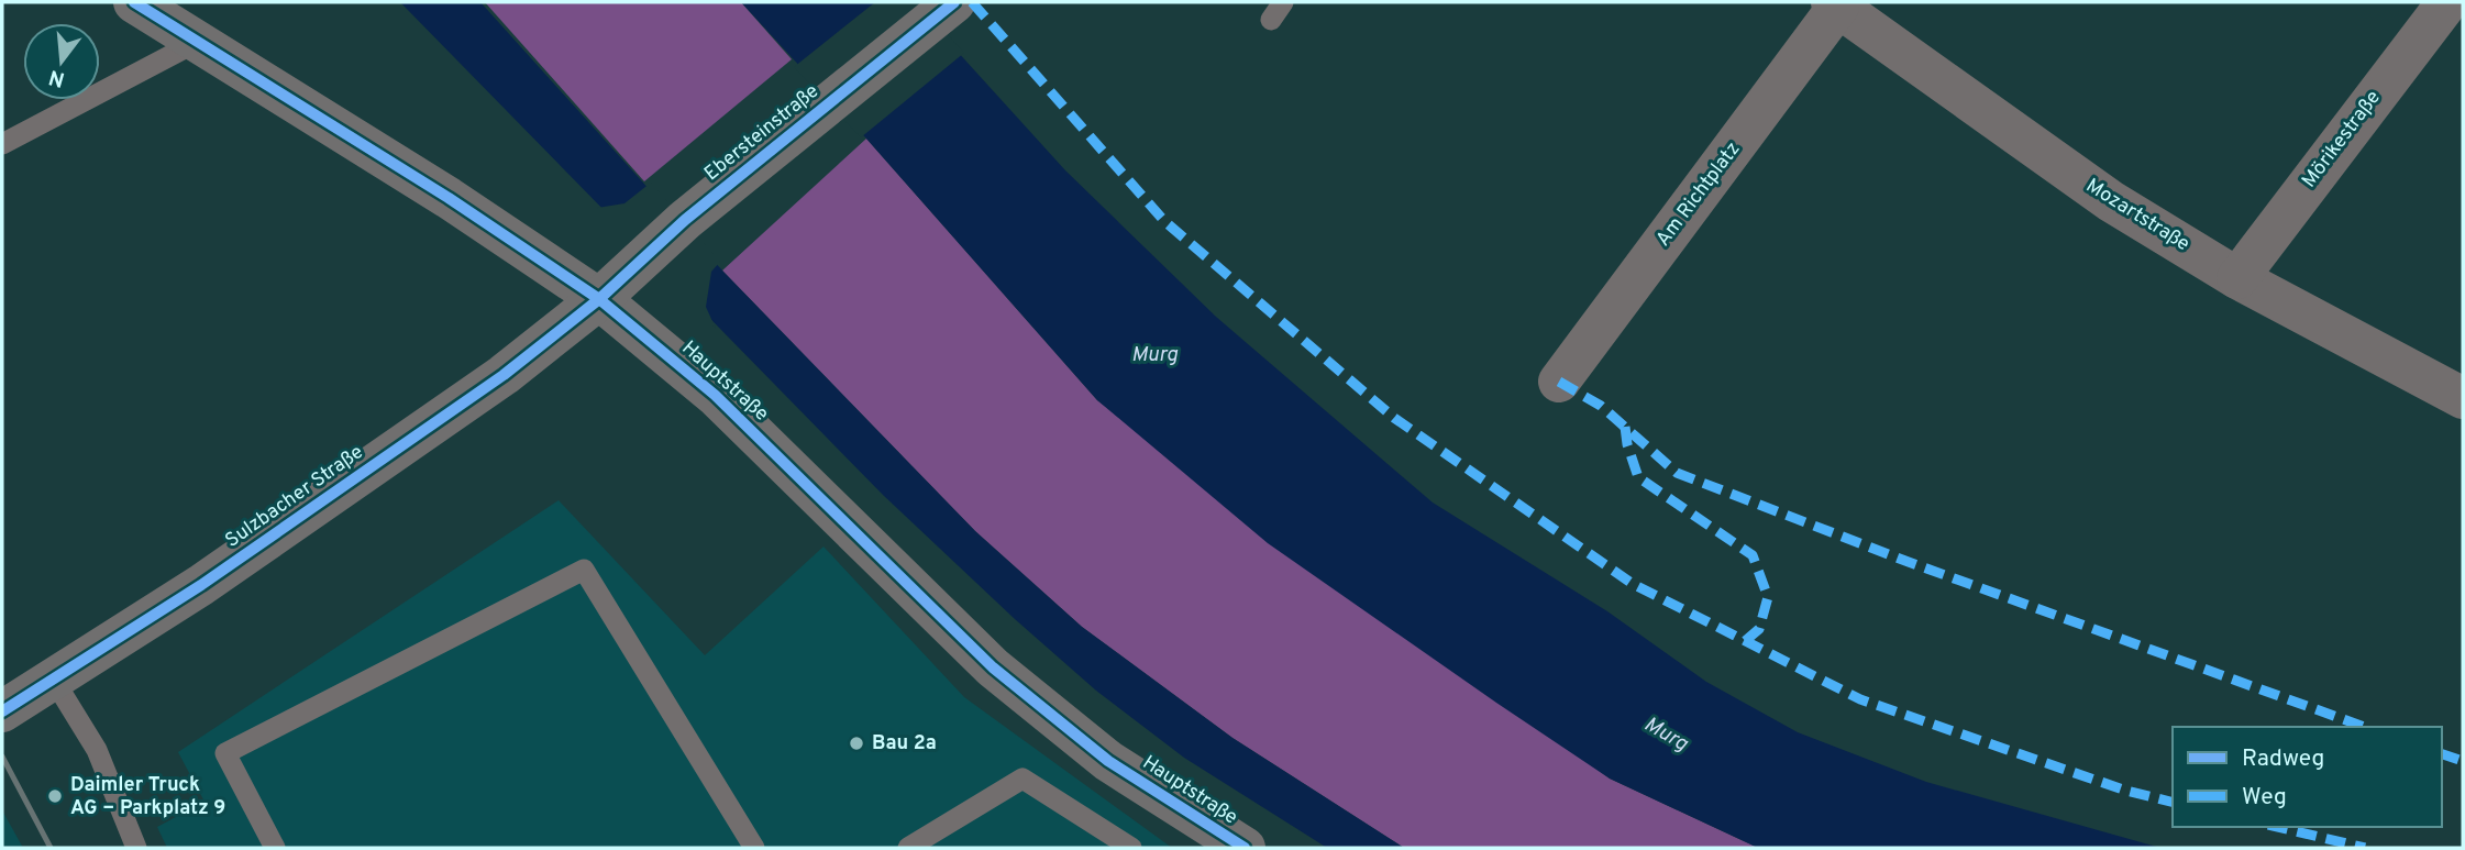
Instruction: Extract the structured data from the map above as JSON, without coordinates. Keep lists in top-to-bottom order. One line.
{"streets":{"street":["Ebersteinstraße","Mörikestraße","Am Richtplatz","Mozartstraße","Hauptstraße","Sulzbacher Straße"]},"crossings":[["Ebersteinstraße","Hauptstraße"],["Ebersteinstraße","Sulzbacher Straße"],["Mörikestraße","Mozartstraße"],["Am Richtplatz","Mozartstraße"],["Hauptstraße","Sulzbacher Straße"]],"water":["Murg"],"places":["Bau 2a","Daimler Truck AG − Parkplatz 9"],"legend":["Radweg","Weg"],"north":"bottom"}
